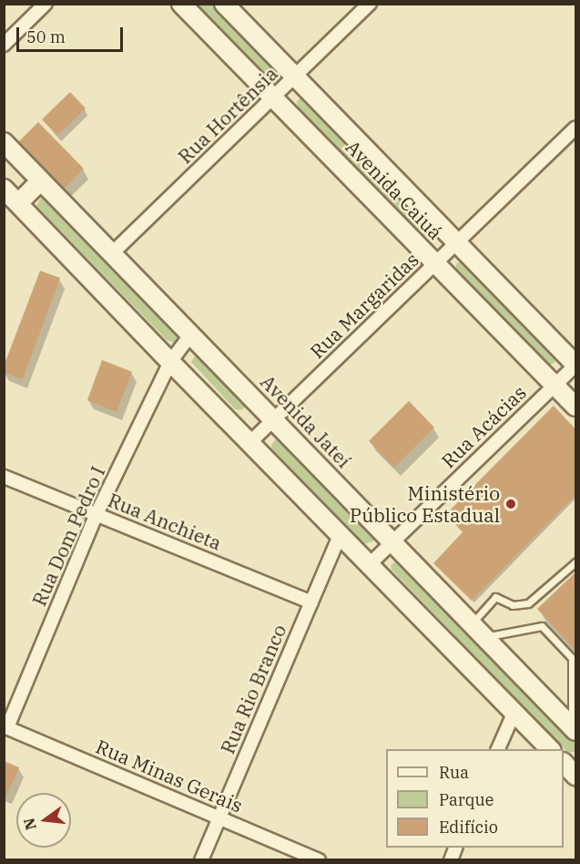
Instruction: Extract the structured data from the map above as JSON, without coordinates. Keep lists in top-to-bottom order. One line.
{"streets":{"street":["Rua Hortênsia","Avenida Caiuá","Rua Margaridas","Avenida Jateí","Rua Acácias","Rua Anchieta","Rua Dom Pedro I","Rua Rio Branco","Rua Minas Gerais"]},"crossings":[["Rua Hortênsia","Avenida Caiuá"],["Rua Hortênsia","Avenida Jateí"],["Avenida Caiuá","Rua Margaridas"],["Avenida Caiuá","Rua Acácias"],["Rua Margaridas","Avenida Jateí"],["Avenida Jateí","Rua Acácias"],["Avenida Jateí","Rua Dom Pedro I"],["Rua Anchieta","Rua Dom Pedro I"],["Rua Anchieta","Rua Rio Branco"],["Rua Dom Pedro I","Rua Minas Gerais"],["Rua Rio Branco","Rua Minas Gerais"]],"places":["Ministério Público Estadual"],"legend":["Rua","Parque","Edifício"],"scale_bar":"50 m","north":"left"}
